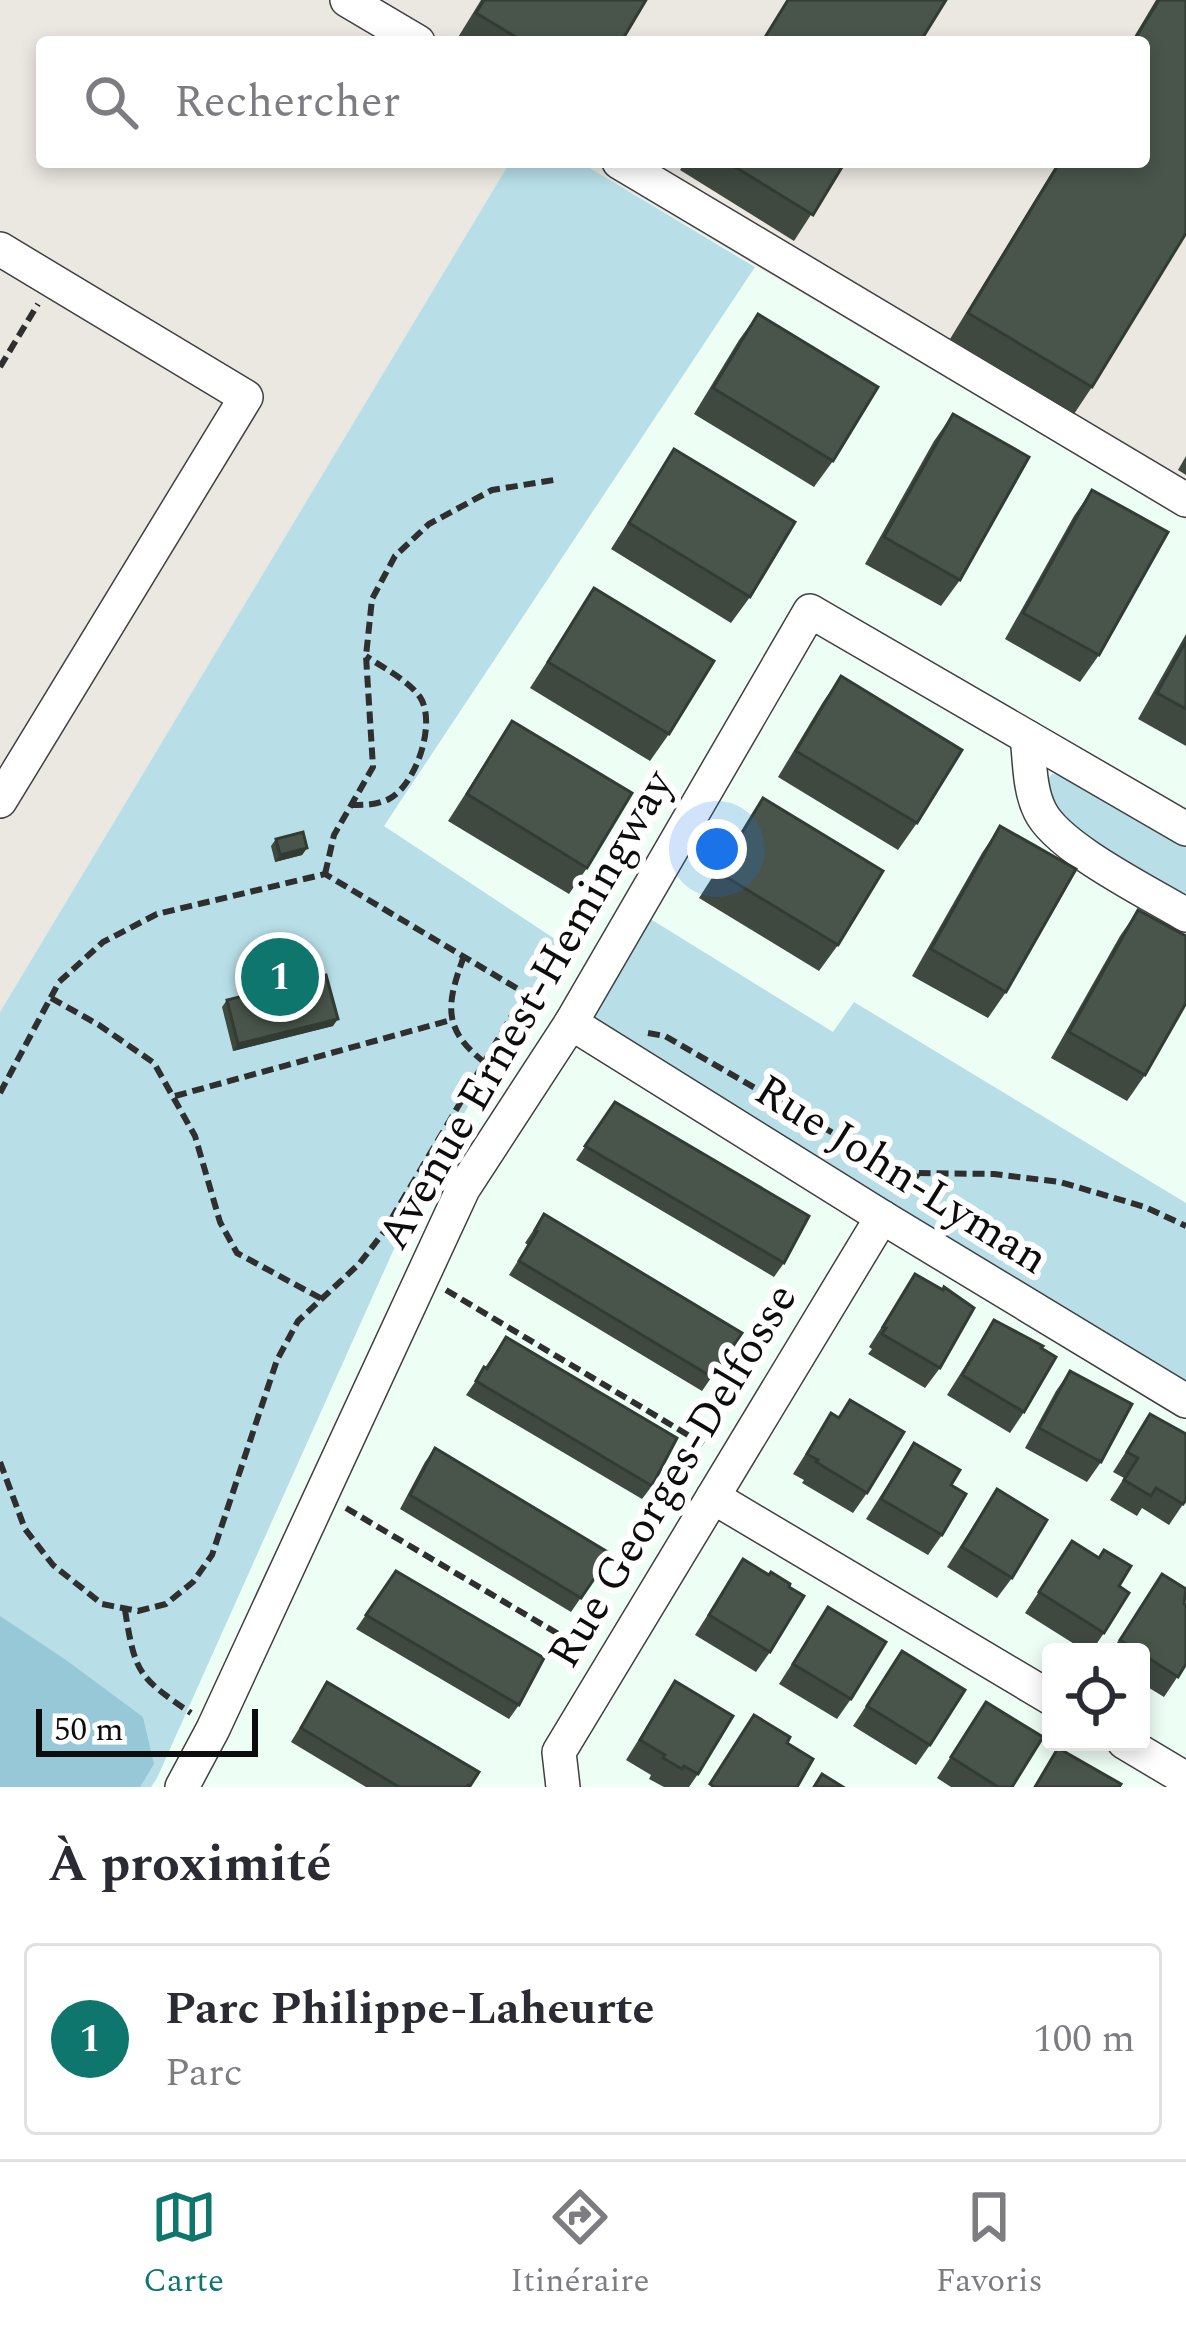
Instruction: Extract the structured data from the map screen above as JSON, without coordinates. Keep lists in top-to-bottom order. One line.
{"streets":{"street":["Avenue Ernest-Hemingway","Rue John-Lyman","Rue Georges-Delfosse"]},"crossings":[["Avenue Ernest-Hemingway","Rue John-Lyman"],["Rue John-Lyman","Rue Georges-Delfosse"]],"scale_bar":"50 m","page":{"search":"Rechercher","pins":"1","scale":"50 m","heading":"À proximité","list":[{"mark":"1","name":"Parc Philippe-Laheurte","note":"Parc","value":"100 m"}],"nav":["Carte","Itinéraire","Favoris"]}}
